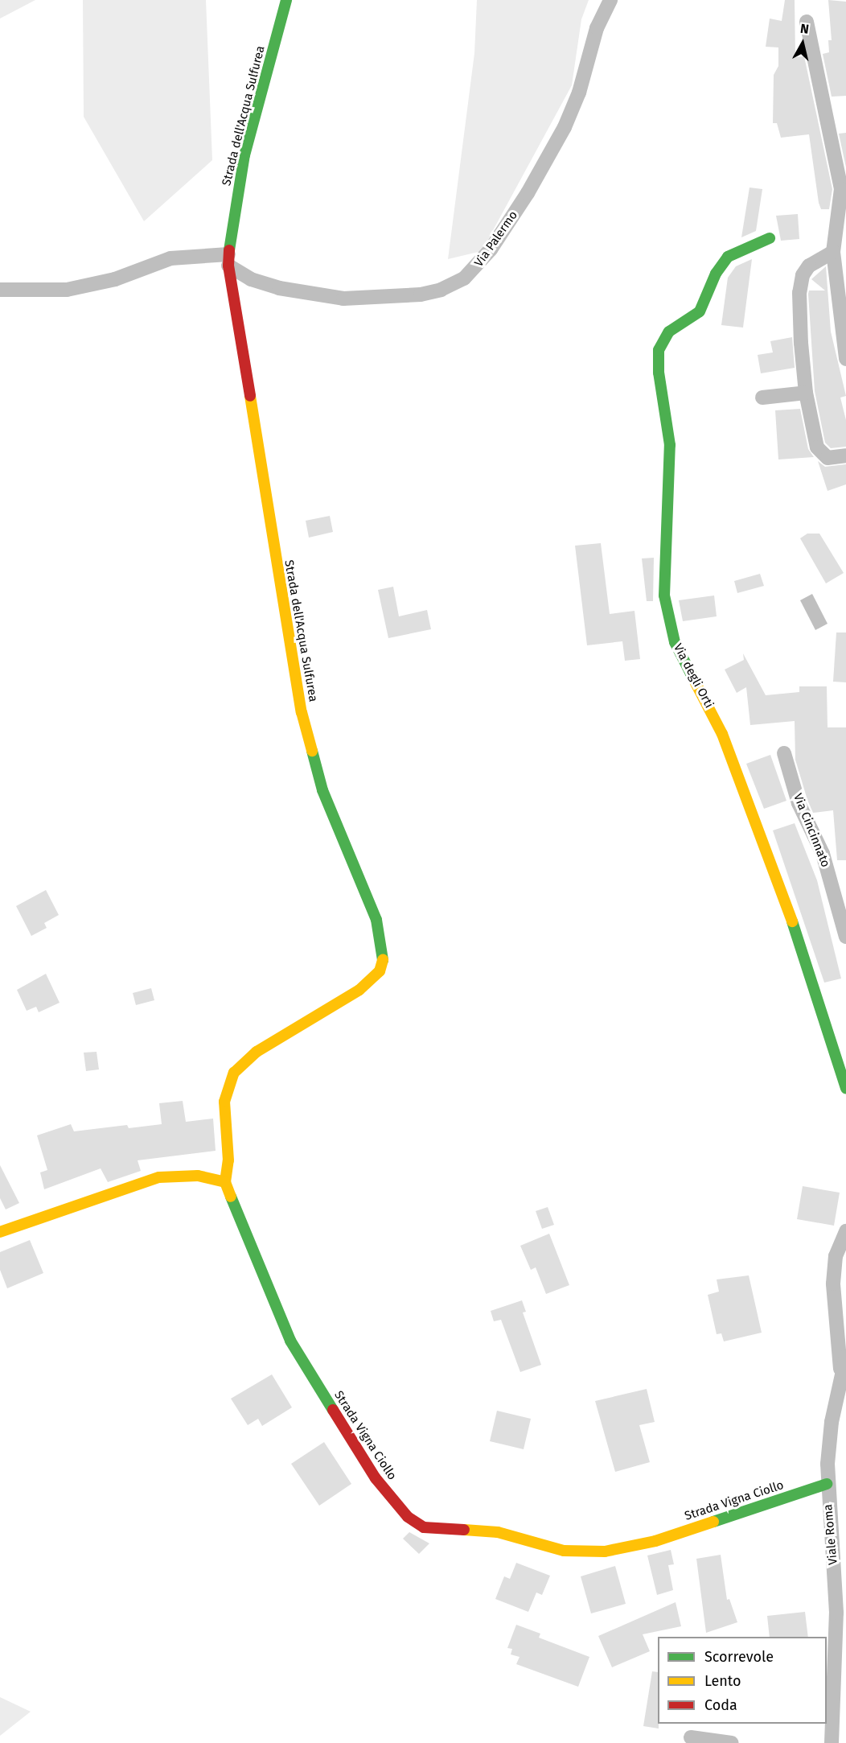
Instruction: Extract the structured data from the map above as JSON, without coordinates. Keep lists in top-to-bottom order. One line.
{"streets":{"street":["Strada dell'Acqua Sulfurea","Via Palermo","Via degli Orti","Via Cincinnato","Strada Vigna Ciollo","Viale Roma"]},"crossings":[["Strada dell'Acqua Sulfurea","Via Palermo"],["Strada dell'Acqua Sulfurea","Strada Vigna Ciollo"],["Strada Vigna Ciollo","Viale Roma"]],"legend":["Scorrevole","Lento","Coda"],"north":"top"}
